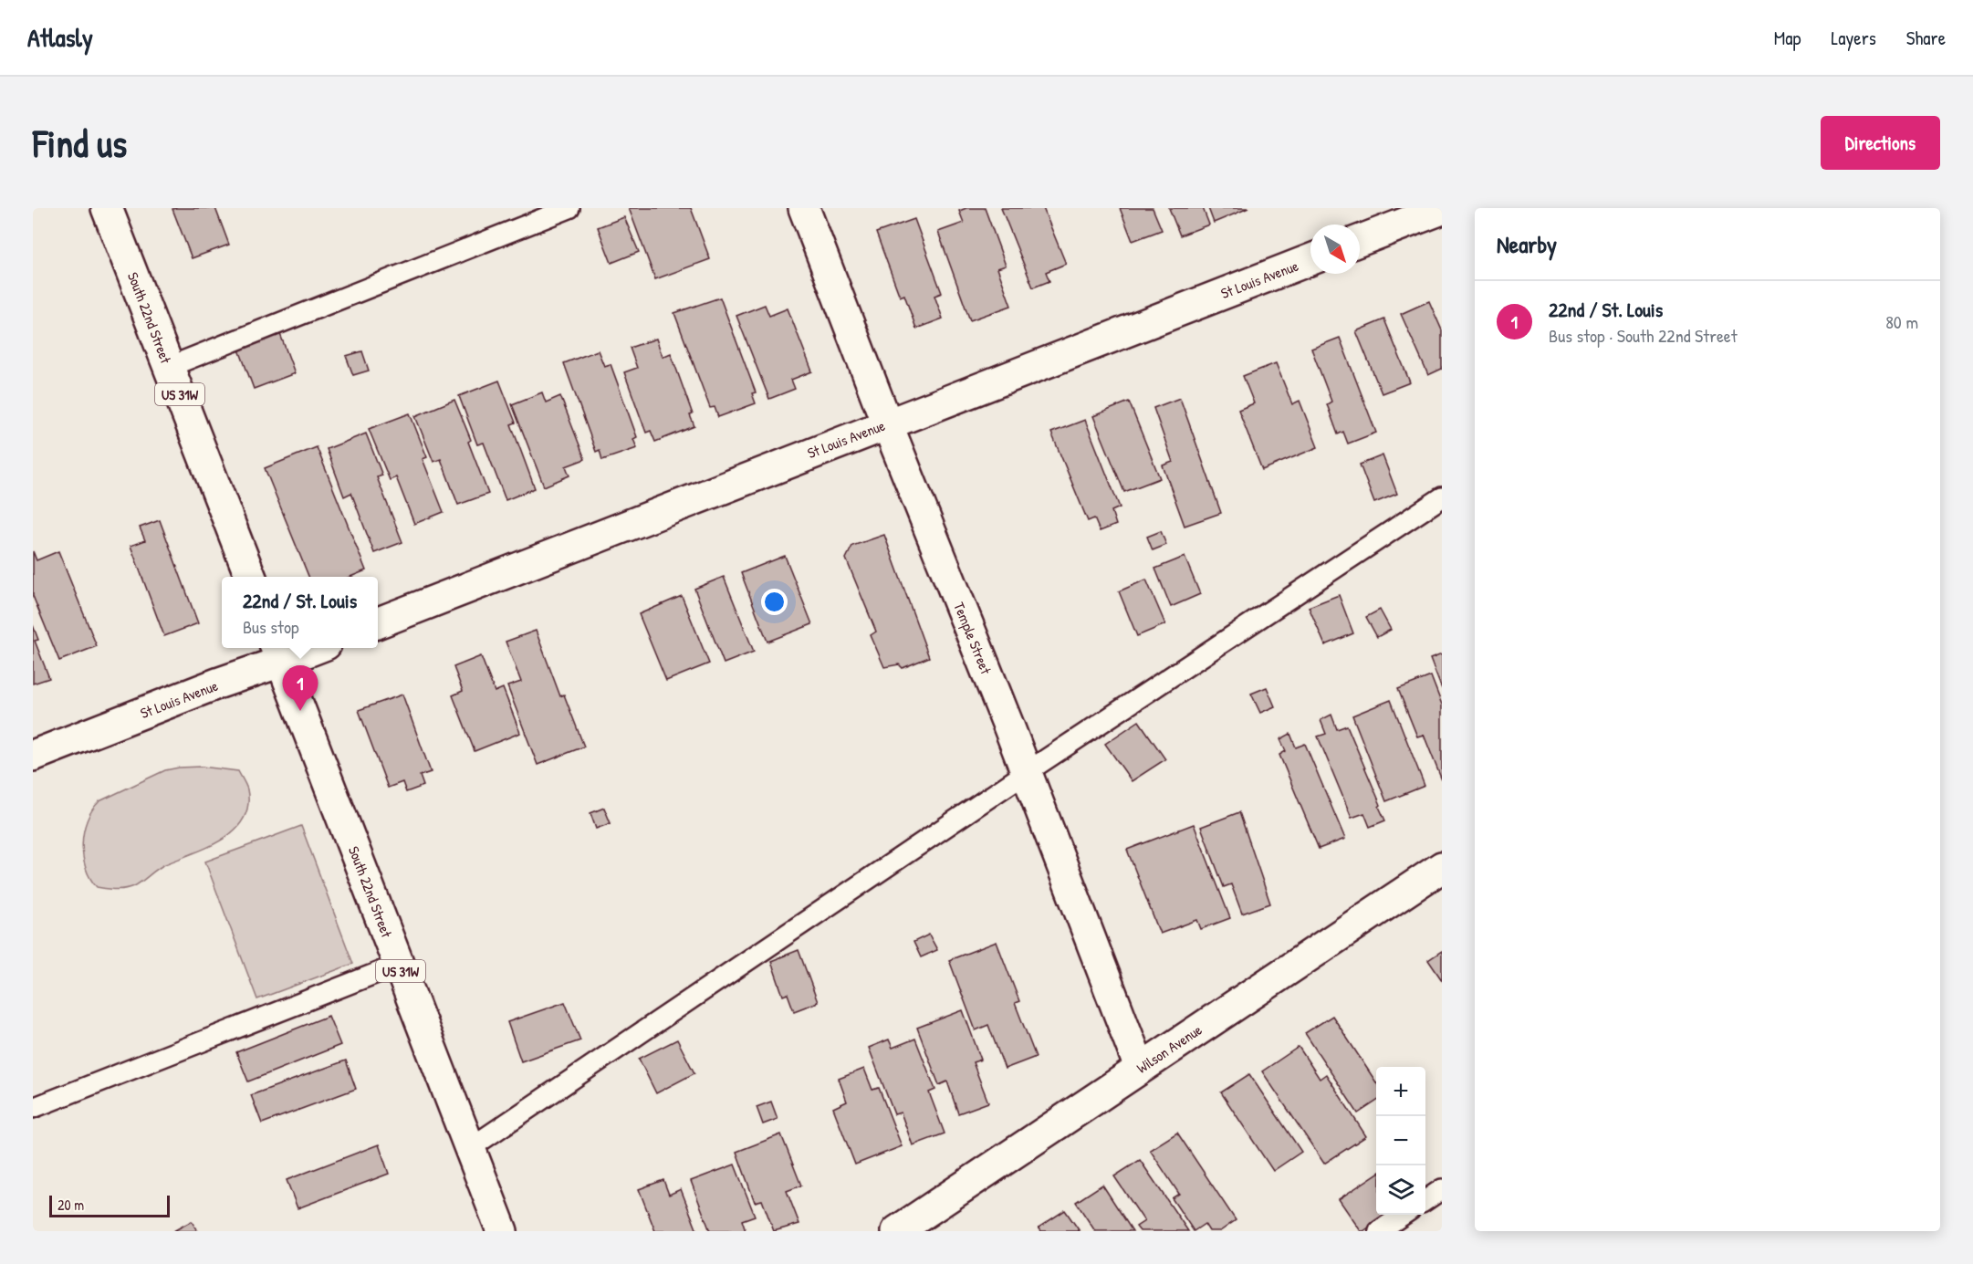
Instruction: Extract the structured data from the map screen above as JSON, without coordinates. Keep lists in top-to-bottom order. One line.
{"streets":{"street":["St Louis Avenue","South 22nd Street","US 31W","Temple Street","Wilson Avenue"]},"crossings":[["St Louis Avenue","South 22nd Street"],["St Louis Avenue","Temple Street"],["Temple Street","Wilson Avenue"]],"scale_bar":"20 m","north":"bottom right","page":{"header":"Atlasly","nav":["Map","Layers","Share"],"buttons":"Directions","title":"Find us","heading":"Nearby","list":[{"mark":"1","name":"22nd / St. Louis","note":"Bus stop · South 22nd Street","value":"80 m"}],"popup":["22nd / St. Louis","Bus stop"],"pins":"1","map_buttons":["+","−"],"scale":"20 m"}}
